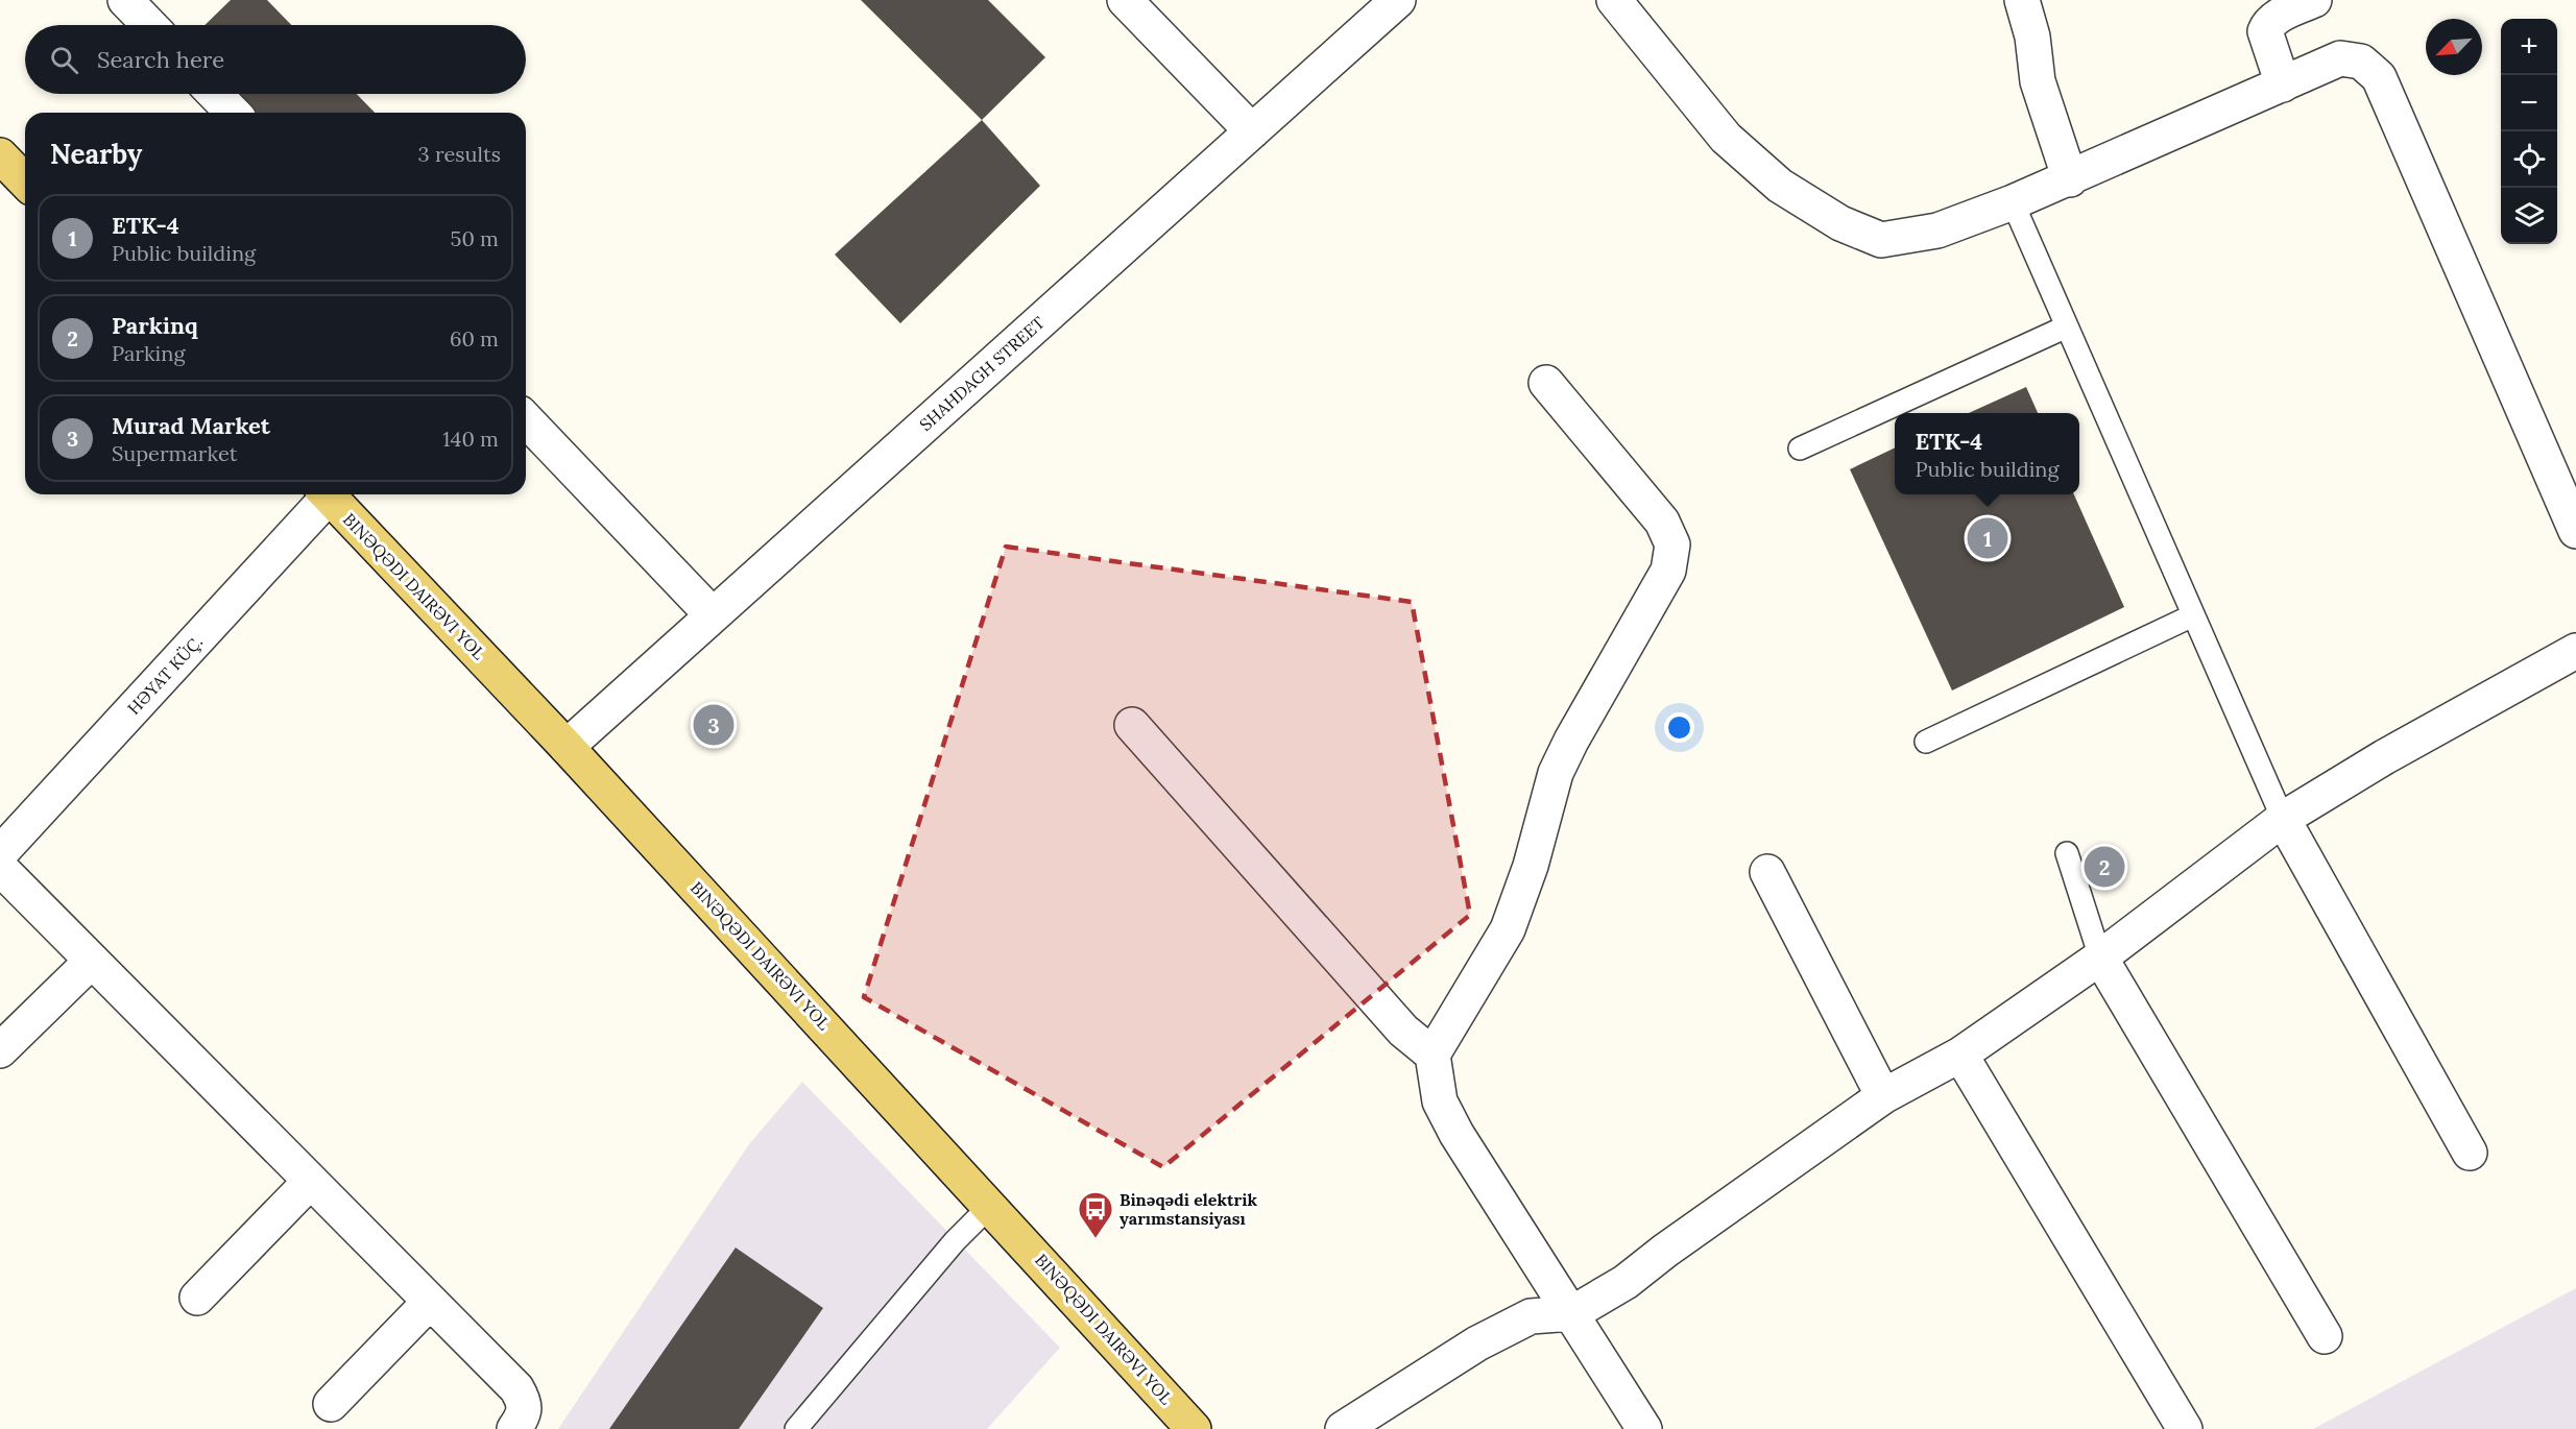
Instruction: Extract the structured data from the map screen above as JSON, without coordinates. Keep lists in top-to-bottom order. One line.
{"streets":{"main road":["BINƏQƏDI DAIRƏVI YOL"],"street":["SHAHDAGH STREET","HƏYAT KÜÇ."]},"crossings":[["SHAHDAGH STREET","BINƏQƏDI DAIRƏVI YOL"]],"places":{"bus stop":["Binəqədi elektrik yarımstansiyası"]},"north":"bottom left","page":{"map_buttons":["+","−"],"search":"Search here","heading":["Nearby","3 results"],"list":[{"mark":"1","name":"ETK-4","note":"Public building","value":"50 m"},{"mark":"2","name":"Parkinq","note":"Parking","value":"60 m"},{"mark":"3","name":"Murad Market","note":"Supermarket","value":"140 m"}],"popup":["ETK-4","Public building"],"pins":["1","3","2"]}}
